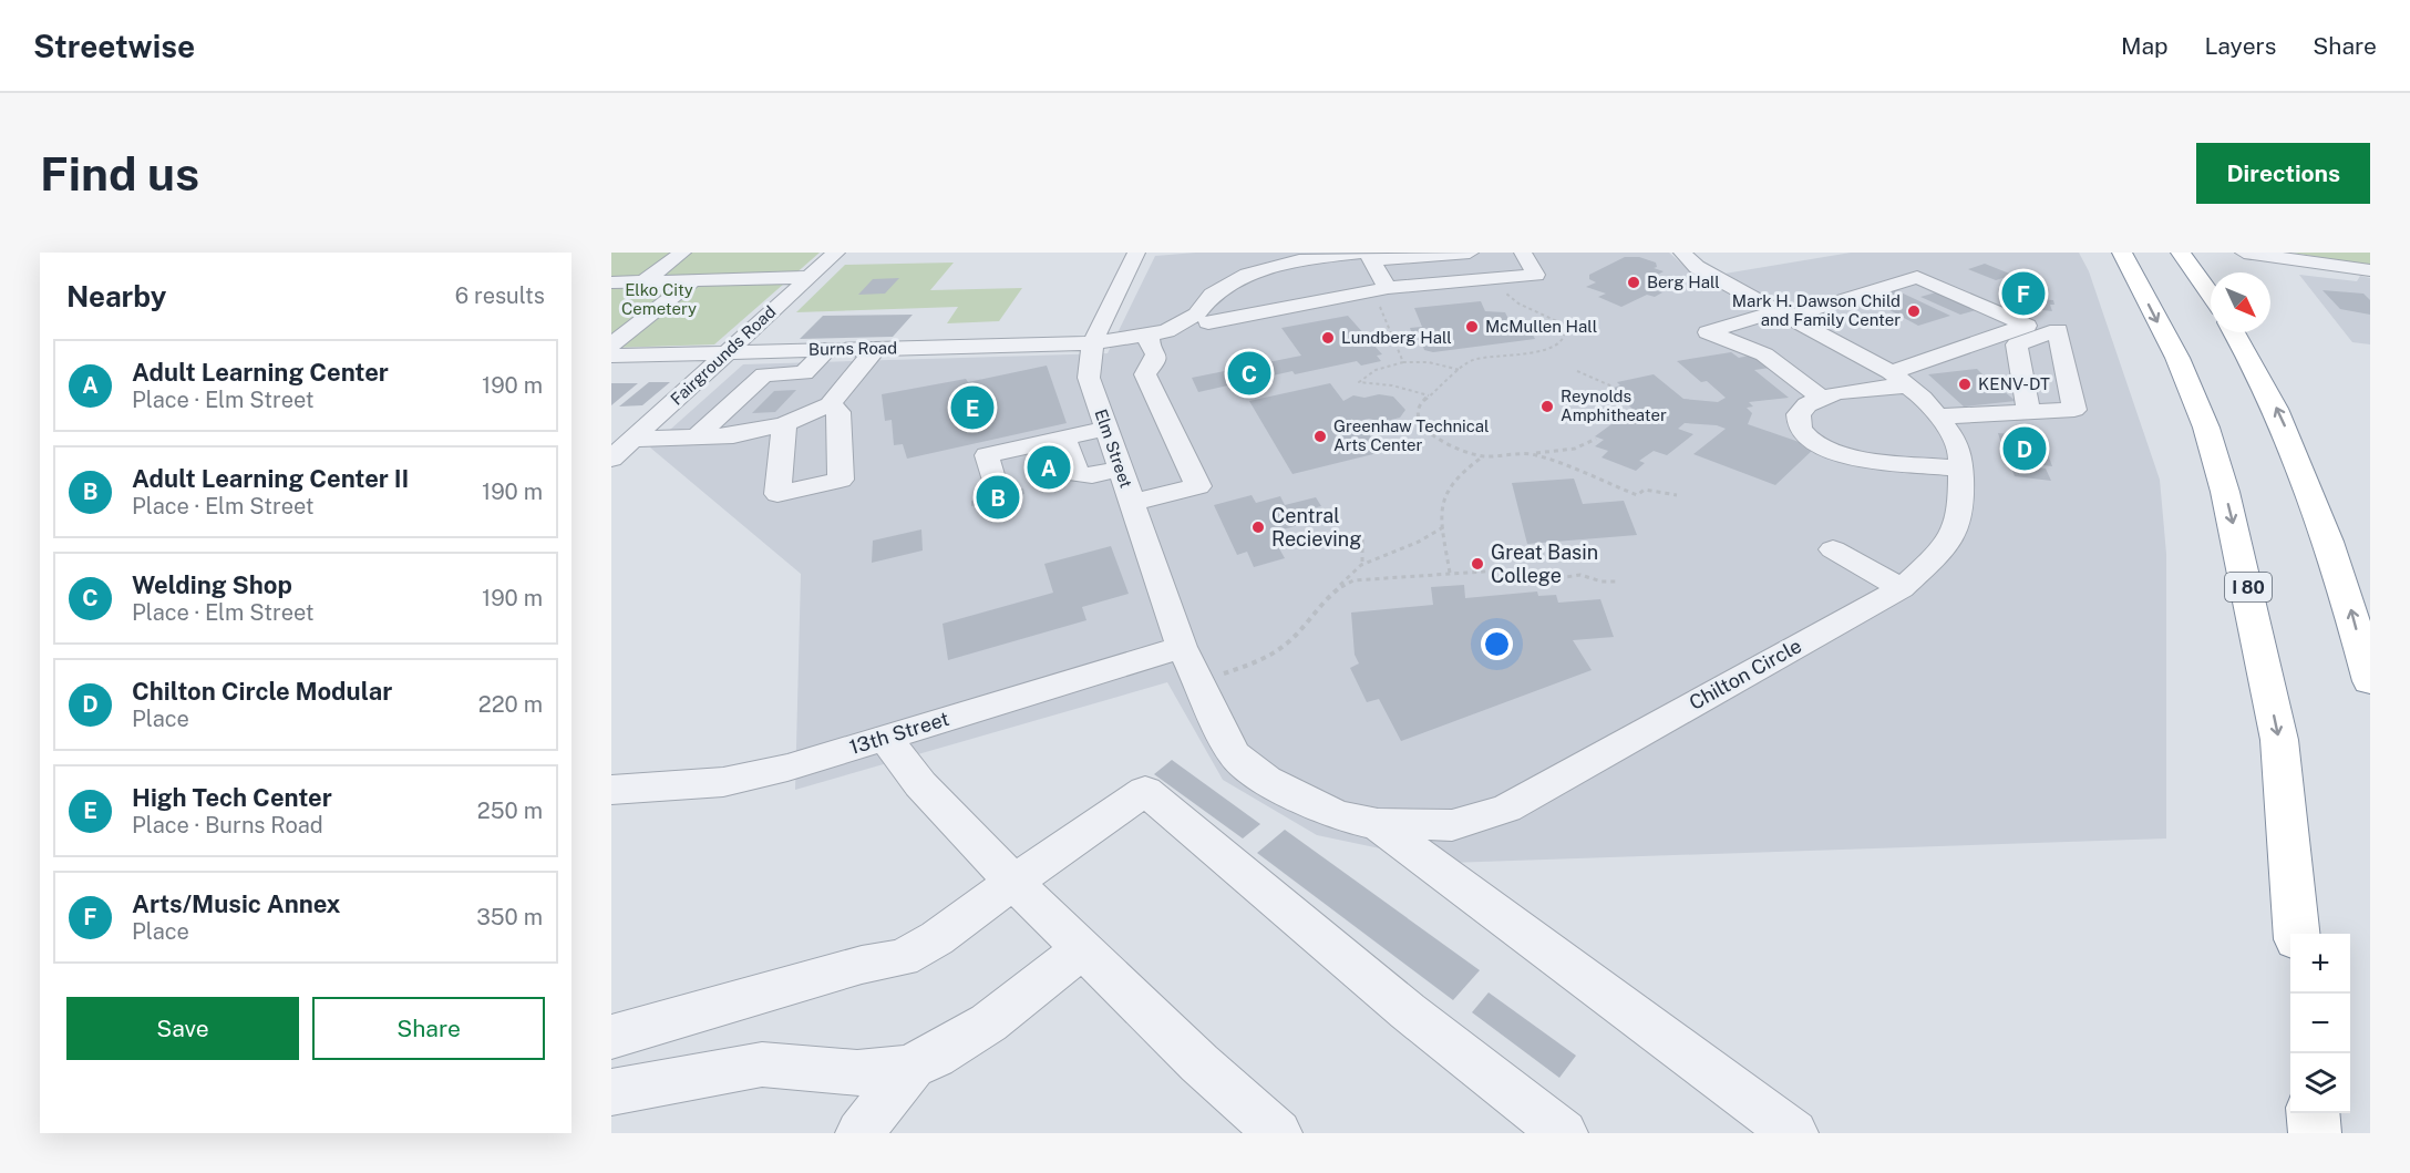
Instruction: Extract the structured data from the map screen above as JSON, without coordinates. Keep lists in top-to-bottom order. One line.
{"streets":{"highway":["I 80"],"street":["Burns Road","Fairgrounds Road","Elm Street","Chilton Circle","13th Street"]},"crossings":[["Burns Road","Fairgrounds Road"],["Burns Road","Elm Street"],["Elm Street","Chilton Circle"],["Elm Street","13th Street"],["Chilton Circle","13th Street"]],"parks":["Elko City Cemetery"],"places":["Berg Hall","Mark H. Dawson Child and Family Center","McMullen Hall","Lundberg Hall","KENV-DT","Reynolds Amphitheater","Greenhaw Technical Arts Center","Central Recieving","Great Basin College"],"north":"bottom right","page":{"header":"Streetwise","nav":["Map","Layers","Share"],"buttons":["Directions",["Save","Share"]],"title":"Find us","heading":["Nearby","6 results"],"pins":["F","C","E","D","A","B"],"list":[{"mark":"A","name":"Adult Learning Center","note":"Place · Elm Street","value":"190 m"},{"mark":"B","name":"Adult Learning Center II","note":"Place · Elm Street","value":"190 m"},{"mark":"C","name":"Welding Shop","note":"Place · Elm Street","value":"190 m"},{"mark":"D","name":"Chilton Circle Modular","note":"Place","value":"220 m"},{"mark":"E","name":"High Tech Center","note":"Place · Burns Road","value":"250 m"},{"mark":"F","name":"Arts/Music Annex","note":"Place","value":"350 m"}],"map_buttons":["+","−"]}}
